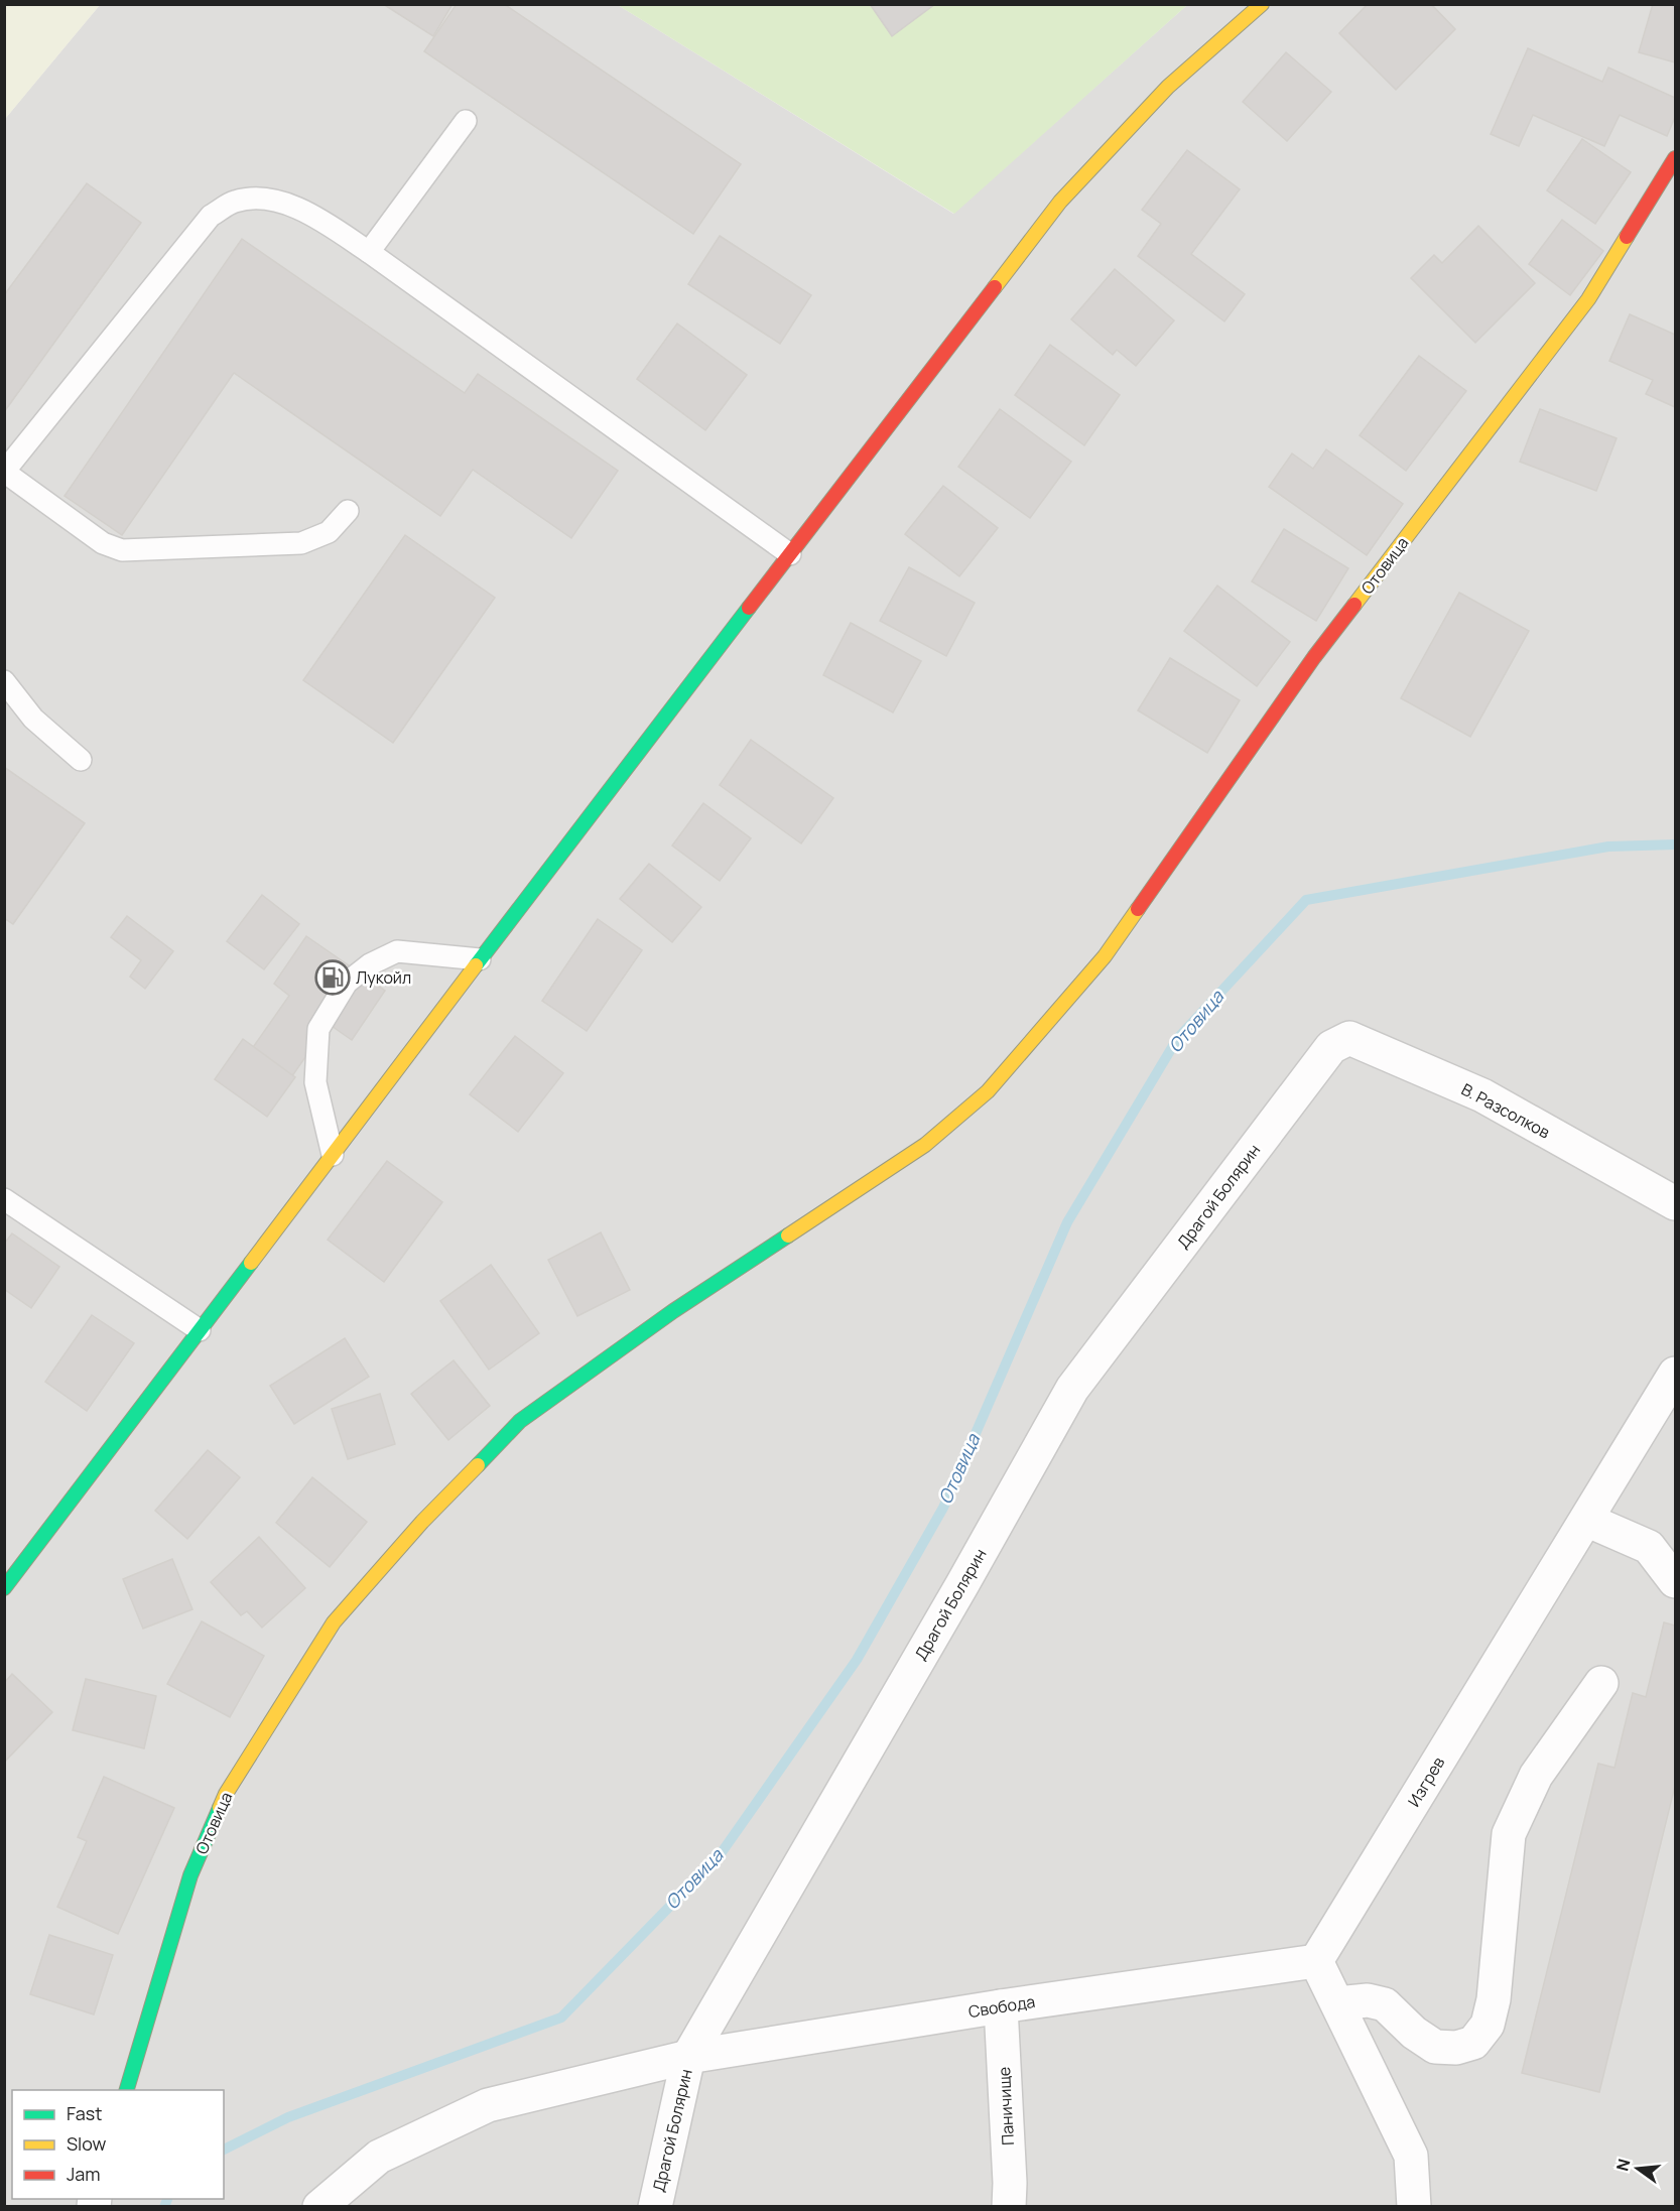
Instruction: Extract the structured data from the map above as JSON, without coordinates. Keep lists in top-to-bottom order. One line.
{"streets":{"street":["Отовица","В. Разсолков","Драгой Болярин","Изгрев","Свобода","Паничище"]},"crossings":[["В. Разсолков","Драгой Болярин"],["Драгой Болярин","Свобода"],["Изгрев","Свобода"],["Свобода","Паничище"]],"water":["Отовица"],"places":{"fuel station":["Лукойл"]},"legend":["Fast","Slow","Jam"],"north":"left"}
